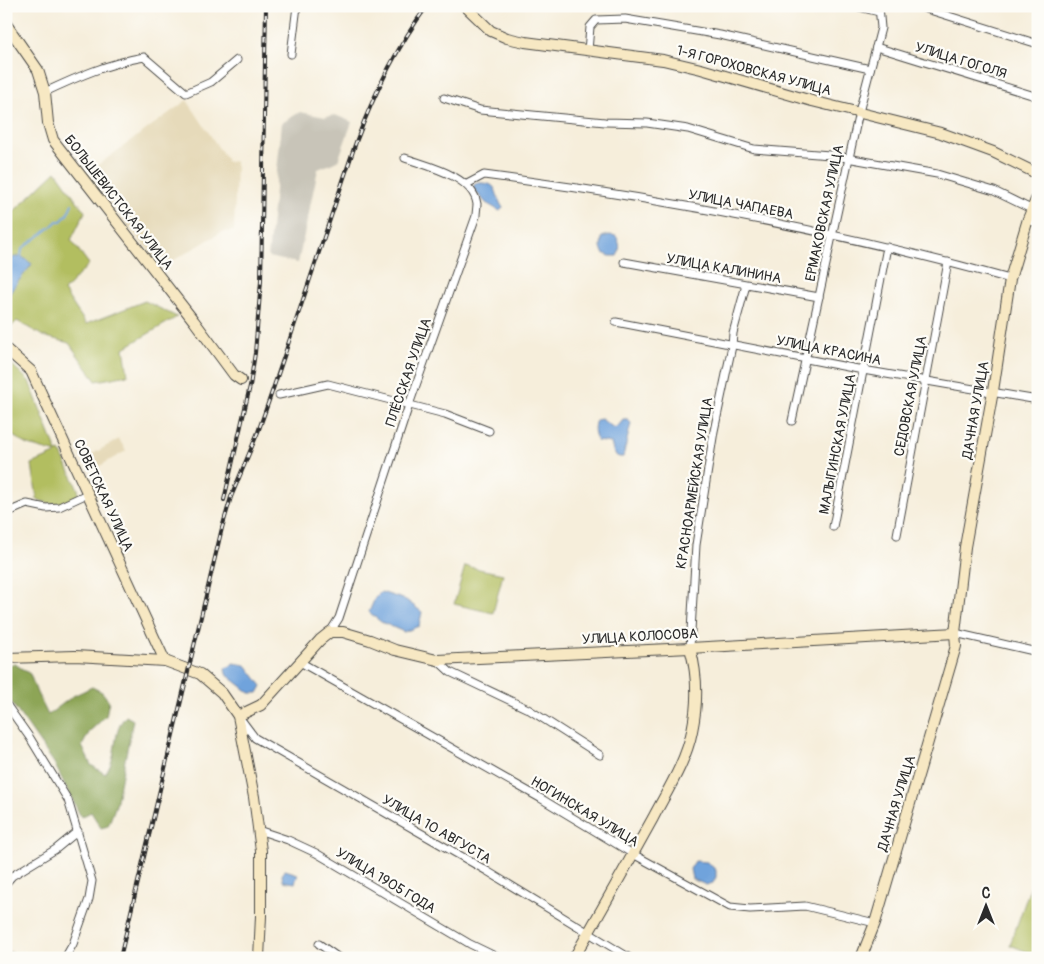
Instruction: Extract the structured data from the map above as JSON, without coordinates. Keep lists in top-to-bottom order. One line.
{"streets":{"main road":["1-Я ГОРОХОВСКАЯ УЛИЦА","БОЛЬШЕВИСТСКАЯ УЛИЦА","ДАЧНАЯ УЛИЦА","КРАСНОАРМЕЙСКАЯ УЛИЦА","СОВЕТСКАЯ УЛИЦА","УЛИЦА КОЛОСОВА"],"street":["УЛИЦА ГОГОЛЯ","УЛИЦА ЧАПАЕВА","ЕРМАКОВСКАЯ УЛИЦА","УЛИЦА КАЛИНИНА","УЛИЦА КРАСИНА","ПЛЁССКАЯ УЛИЦА","СЕДОВСКАЯ УЛИЦА","МАЛЫГИНСКАЯ УЛИЦА","НОГИНСКАЯ УЛИЦА","УЛИЦА 10 АВГУСТА","УЛИЦА 1905 ГОДА"]},"crossings":[["УЛИЦА ГОГОЛЯ","ЕРМАКОВСКАЯ УЛИЦА"],["1-Я ГОРОХОВСКАЯ УЛИЦА","ЕРМАКОВСКАЯ УЛИЦА"],["УЛИЦА ЧАПАЕВА","ЕРМАКОВСКАЯ УЛИЦА"],["УЛИЦА ЧАПАЕВА","ПЛЁССКАЯ УЛИЦА"],["УЛИЦА ЧАПАЕВА","СЕДОВСКАЯ УЛИЦА"],["УЛИЦА ЧАПАЕВА","ДАЧНАЯ УЛИЦА"],["УЛИЦА ЧАПАЕВА","МАЛЫГИНСКАЯ УЛИЦА"],["ЕРМАКОВСКАЯ УЛИЦА","УЛИЦА КАЛИНИНА"],["ЕРМАКОВСКАЯ УЛИЦА","УЛИЦА КРАСИНА"],["УЛИЦА КАЛИНИНА","КРАСНОАРМЕЙСКАЯ УЛИЦА"],["УЛИЦА КРАСИНА","СЕДОВСКАЯ УЛИЦА"],["УЛИЦА КРАСИНА","ДАЧНАЯ УЛИЦА"],["УЛИЦА КРАСИНА","МАЛЫГИНСКАЯ УЛИЦА"],["УЛИЦА КРАСИНА","КРАСНОАРМЕЙСКАЯ УЛИЦА"],["ПЛЁССКАЯ УЛИЦА","УЛИЦА КОЛОСОВА"],["ДАЧНАЯ УЛИЦА","УЛИЦА КОЛОСОВА"],["ДАЧНАЯ УЛИЦА","НОГИНСКАЯ УЛИЦА"],["КРАСНОАРМЕЙСКАЯ УЛИЦА","УЛИЦА КОЛОСОВА"],["КРАСНОАРМЕЙСКАЯ УЛИЦА","НОГИНСКАЯ УЛИЦА"],["КРАСНОАРМЕЙСКАЯ УЛИЦА","УЛИЦА 10 АВГУСТА"]],"north":"top"}
